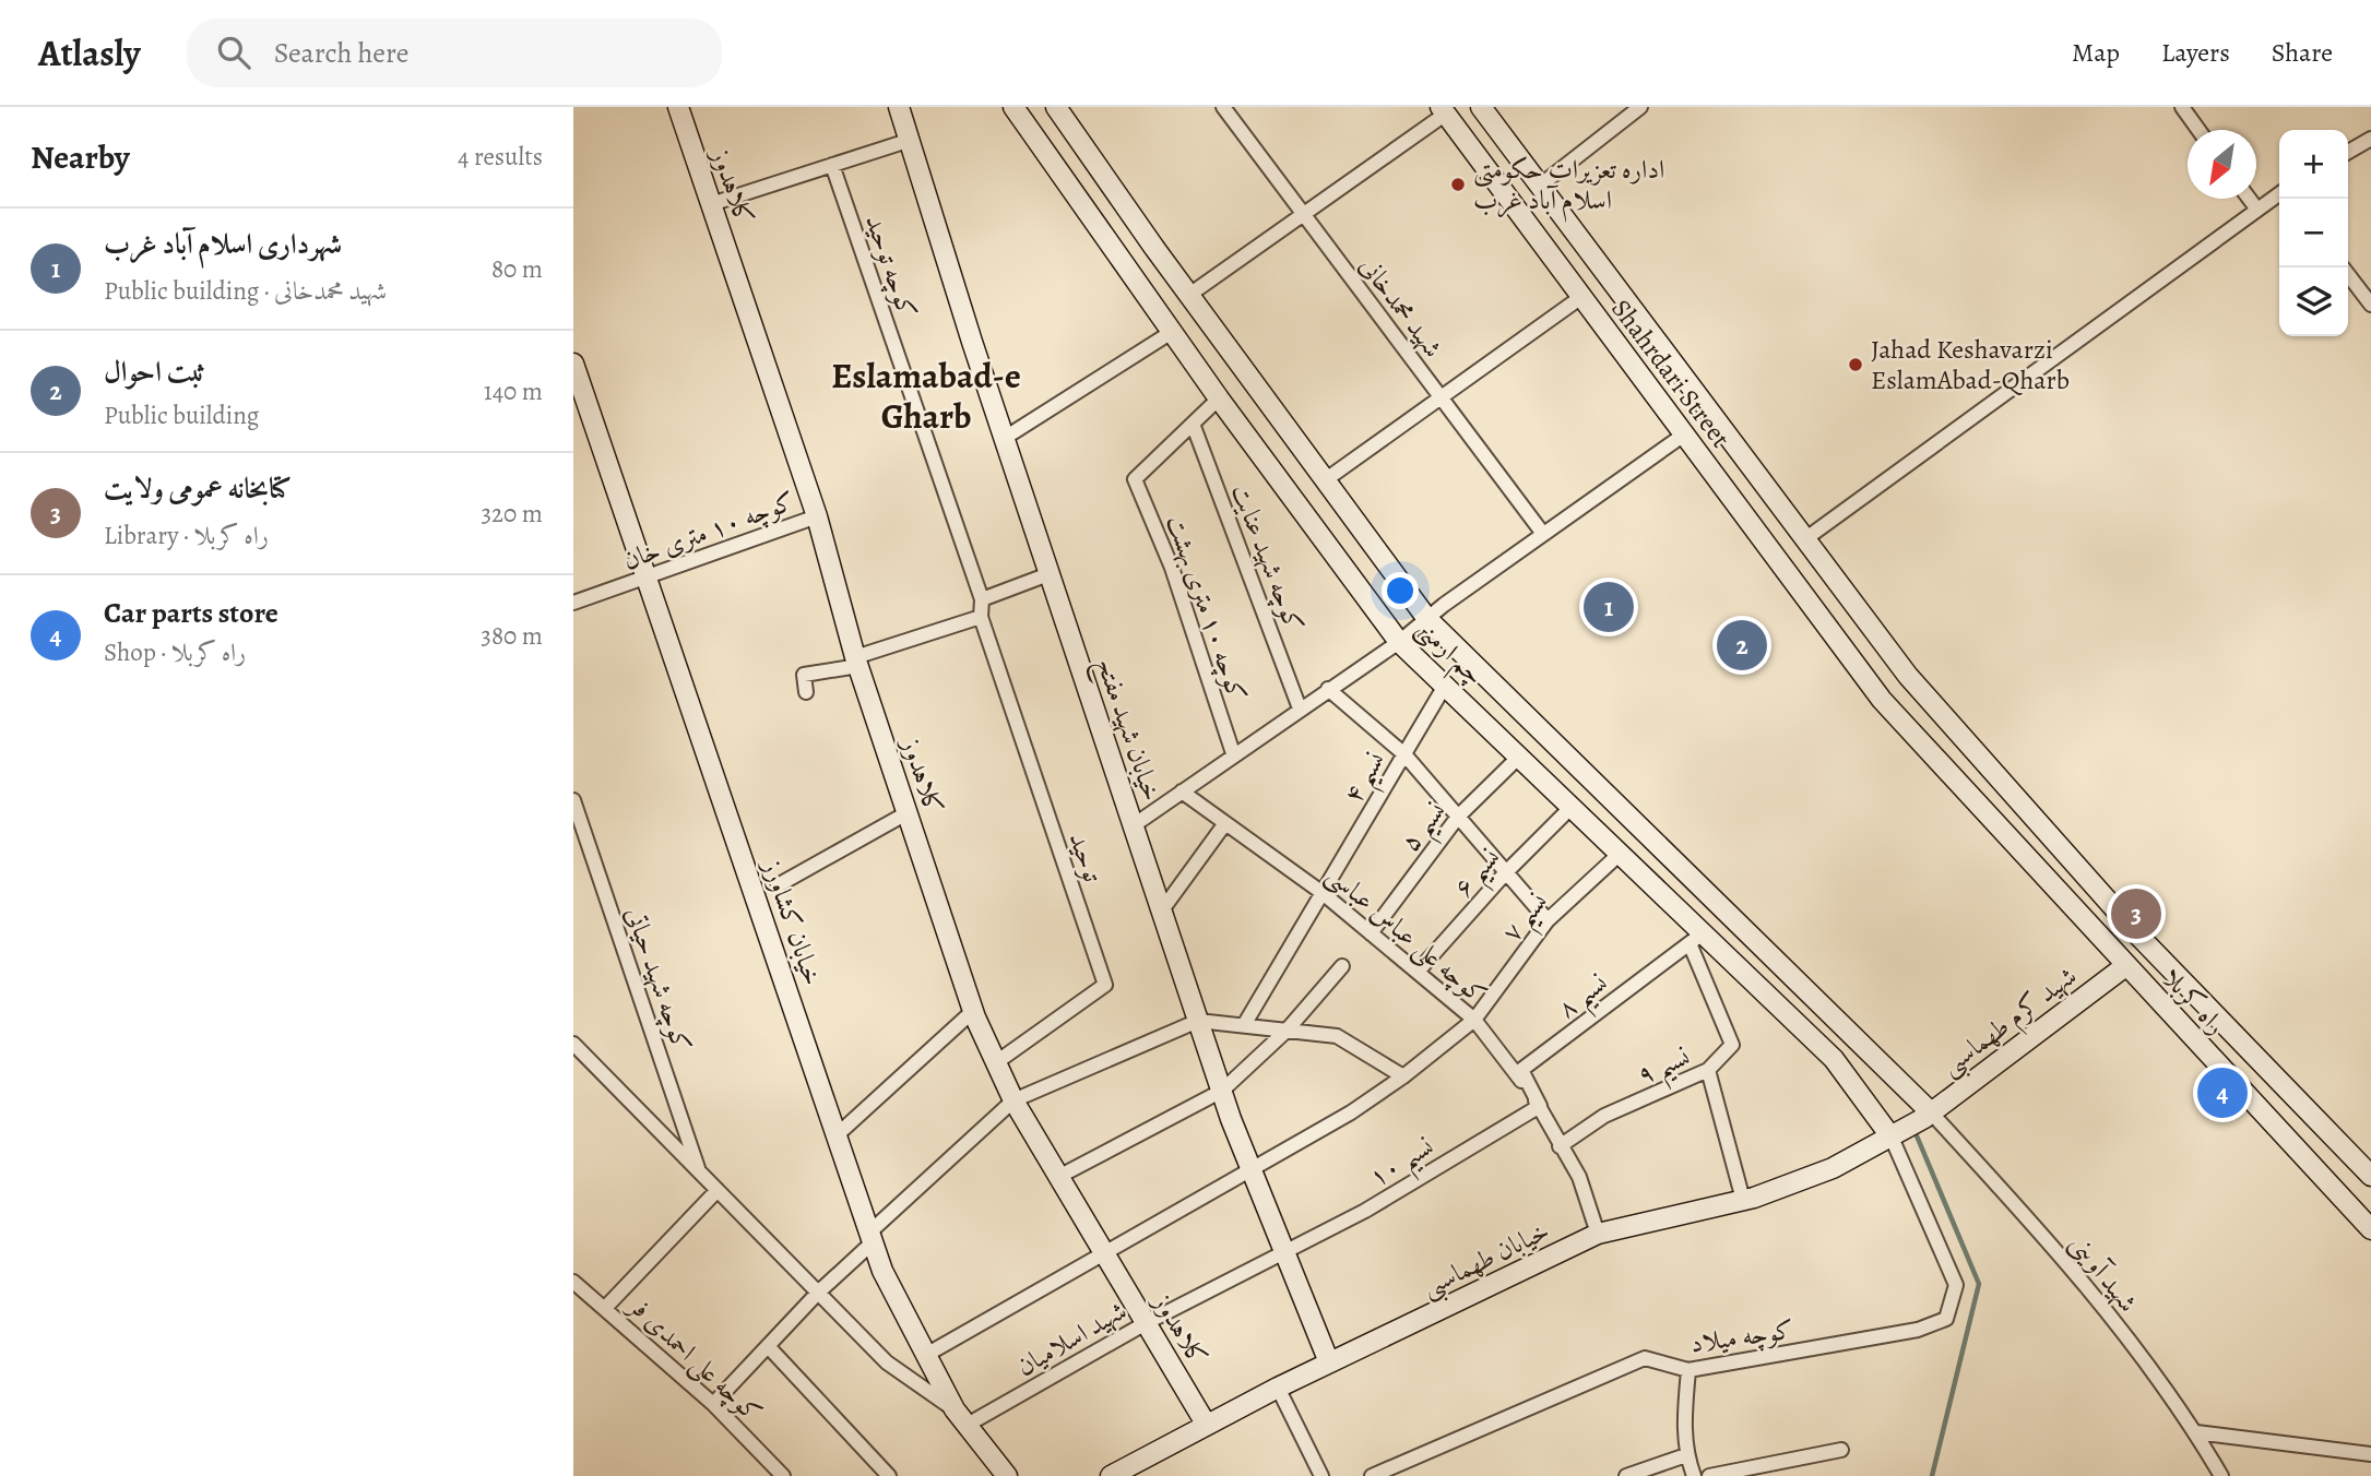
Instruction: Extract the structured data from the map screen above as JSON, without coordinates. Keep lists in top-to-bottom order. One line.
{"streets":{"street":["کلاهدوز","کوچه توحید","شهید محمدخانی","Shahrdari Street","کوچه ۱۰ متری خان","کوچه شهید عنایت","کوچه ۱۰ متری بهشت","چم ارمنی","خیابان شهید مفتح","نسیم ۴","نسیم ۵","توحید","نسیم ۶","نسیم ۷","خیابان کشاورز","کوچه علی عباس عباسی","کوچه شهید حیاتی","نسیم ۸","راه کربلا","شهید کرم طهماسبی","نسیم ۹","نسیم ۱۰","خیابان طهماسبی","شهید آوینی","کوچه میلاد","شهید اسلامیان","کوچه علی احمدی فر"]},"crossings":[["کلاهدوز","کوچه ۱۰ متری خان"],["کلاهدوز","توحید"],["کلاهدوز","نسیم ۷"],["کلاهدوز","خیابان طهماسبی"],["کلاهدوز","شهید اسلامیان"],["Shahrdari Street","راه کربلا"],["کوچه ۱۰ متری خان","خیابان کشاورز"],["کوچه شهید عنایت","کوچه ۱۰ متری بهشت"],["چم ارمنی","نسیم ۴"],["چم ارمنی","نسیم ۵"],["چم ارمنی","نسیم ۶"],["چم ارمنی","نسیم ۷"],["چم ارمنی","نسیم ۸"],["چم ارمنی","شهید کرم طهماسبی"],["چم ارمنی","خیابان طهماسبی"],["چم ارمنی","شهید آوینی"],["چم ارمنی","کوچه میلاد"],["خیابان شهید مفتح","نسیم ۷"],["خیابان شهید مفتح","نسیم ۱۰"],["خیابان شهید مفتح","خیابان طهماسبی"],["خیابان شهید مفتح","شهید اسلامیان"],["نسیم ۴","کوچه علی عباس عباسی"],["نسیم ۵","کوچه علی عباس عباسی"],["نسیم ۶","کوچه علی عباس عباسی"],["نسیم ۷","خیابان کشاورز"],["نسیم ۷","کوچه علی عباس عباسی"],["خیابان کشاورز","شهید اسلامیان"],["کوچه علی عباس عباسی","نسیم ۸"],["کوچه علی عباس عباسی","نسیم ۹"],["کوچه علی عباس عباسی","نسیم ۱۰"],["کوچه علی عباس عباسی","خیابان طهماسبی"],["نسیم ۸","نسیم ۱۰"],["راه کربلا","شهید کرم طهماسبی"],["شهید کرم طهماسبی","خیابان طهماسبی"],["شهید کرم طهماسبی","شهید آوینی"],["شهید کرم طهماسبی","کوچه میلاد"],["نسیم ۹","خیابان طهماسبی"],["نسیم ۱۰","شهید اسلامیان"],["خیابان طهماسبی","کوچه میلاد"]],"districts":["Eslamabad-e Gharb"],"places":["اداره تعزیرات حکومتی اسلام آباد غرب","Jahad Keshavarzi EslamAbad-Qharb"],"north":"bottom left","page":{"header":"Atlasly","search":"Search here","nav":["Map","Layers","Share"],"heading":["Nearby","4 results"],"map_buttons":["+","−"],"list":[{"mark":"1","name":"شهرداری اسلام آباد غرب","note":"Public building · شهید محمدخانی","value":"80 m"},{"mark":"2","name":"ثبت احوال","note":"Public building","value":"140 m"},{"mark":"3","name":"کتابخانه عمومی ولایت","note":"Library · راه کربلا","value":"320 m"},{"mark":"4","name":"Car parts store","note":"Shop · راه کربلا","value":"380 m"}],"pins":["1","2","3","4"]}}
